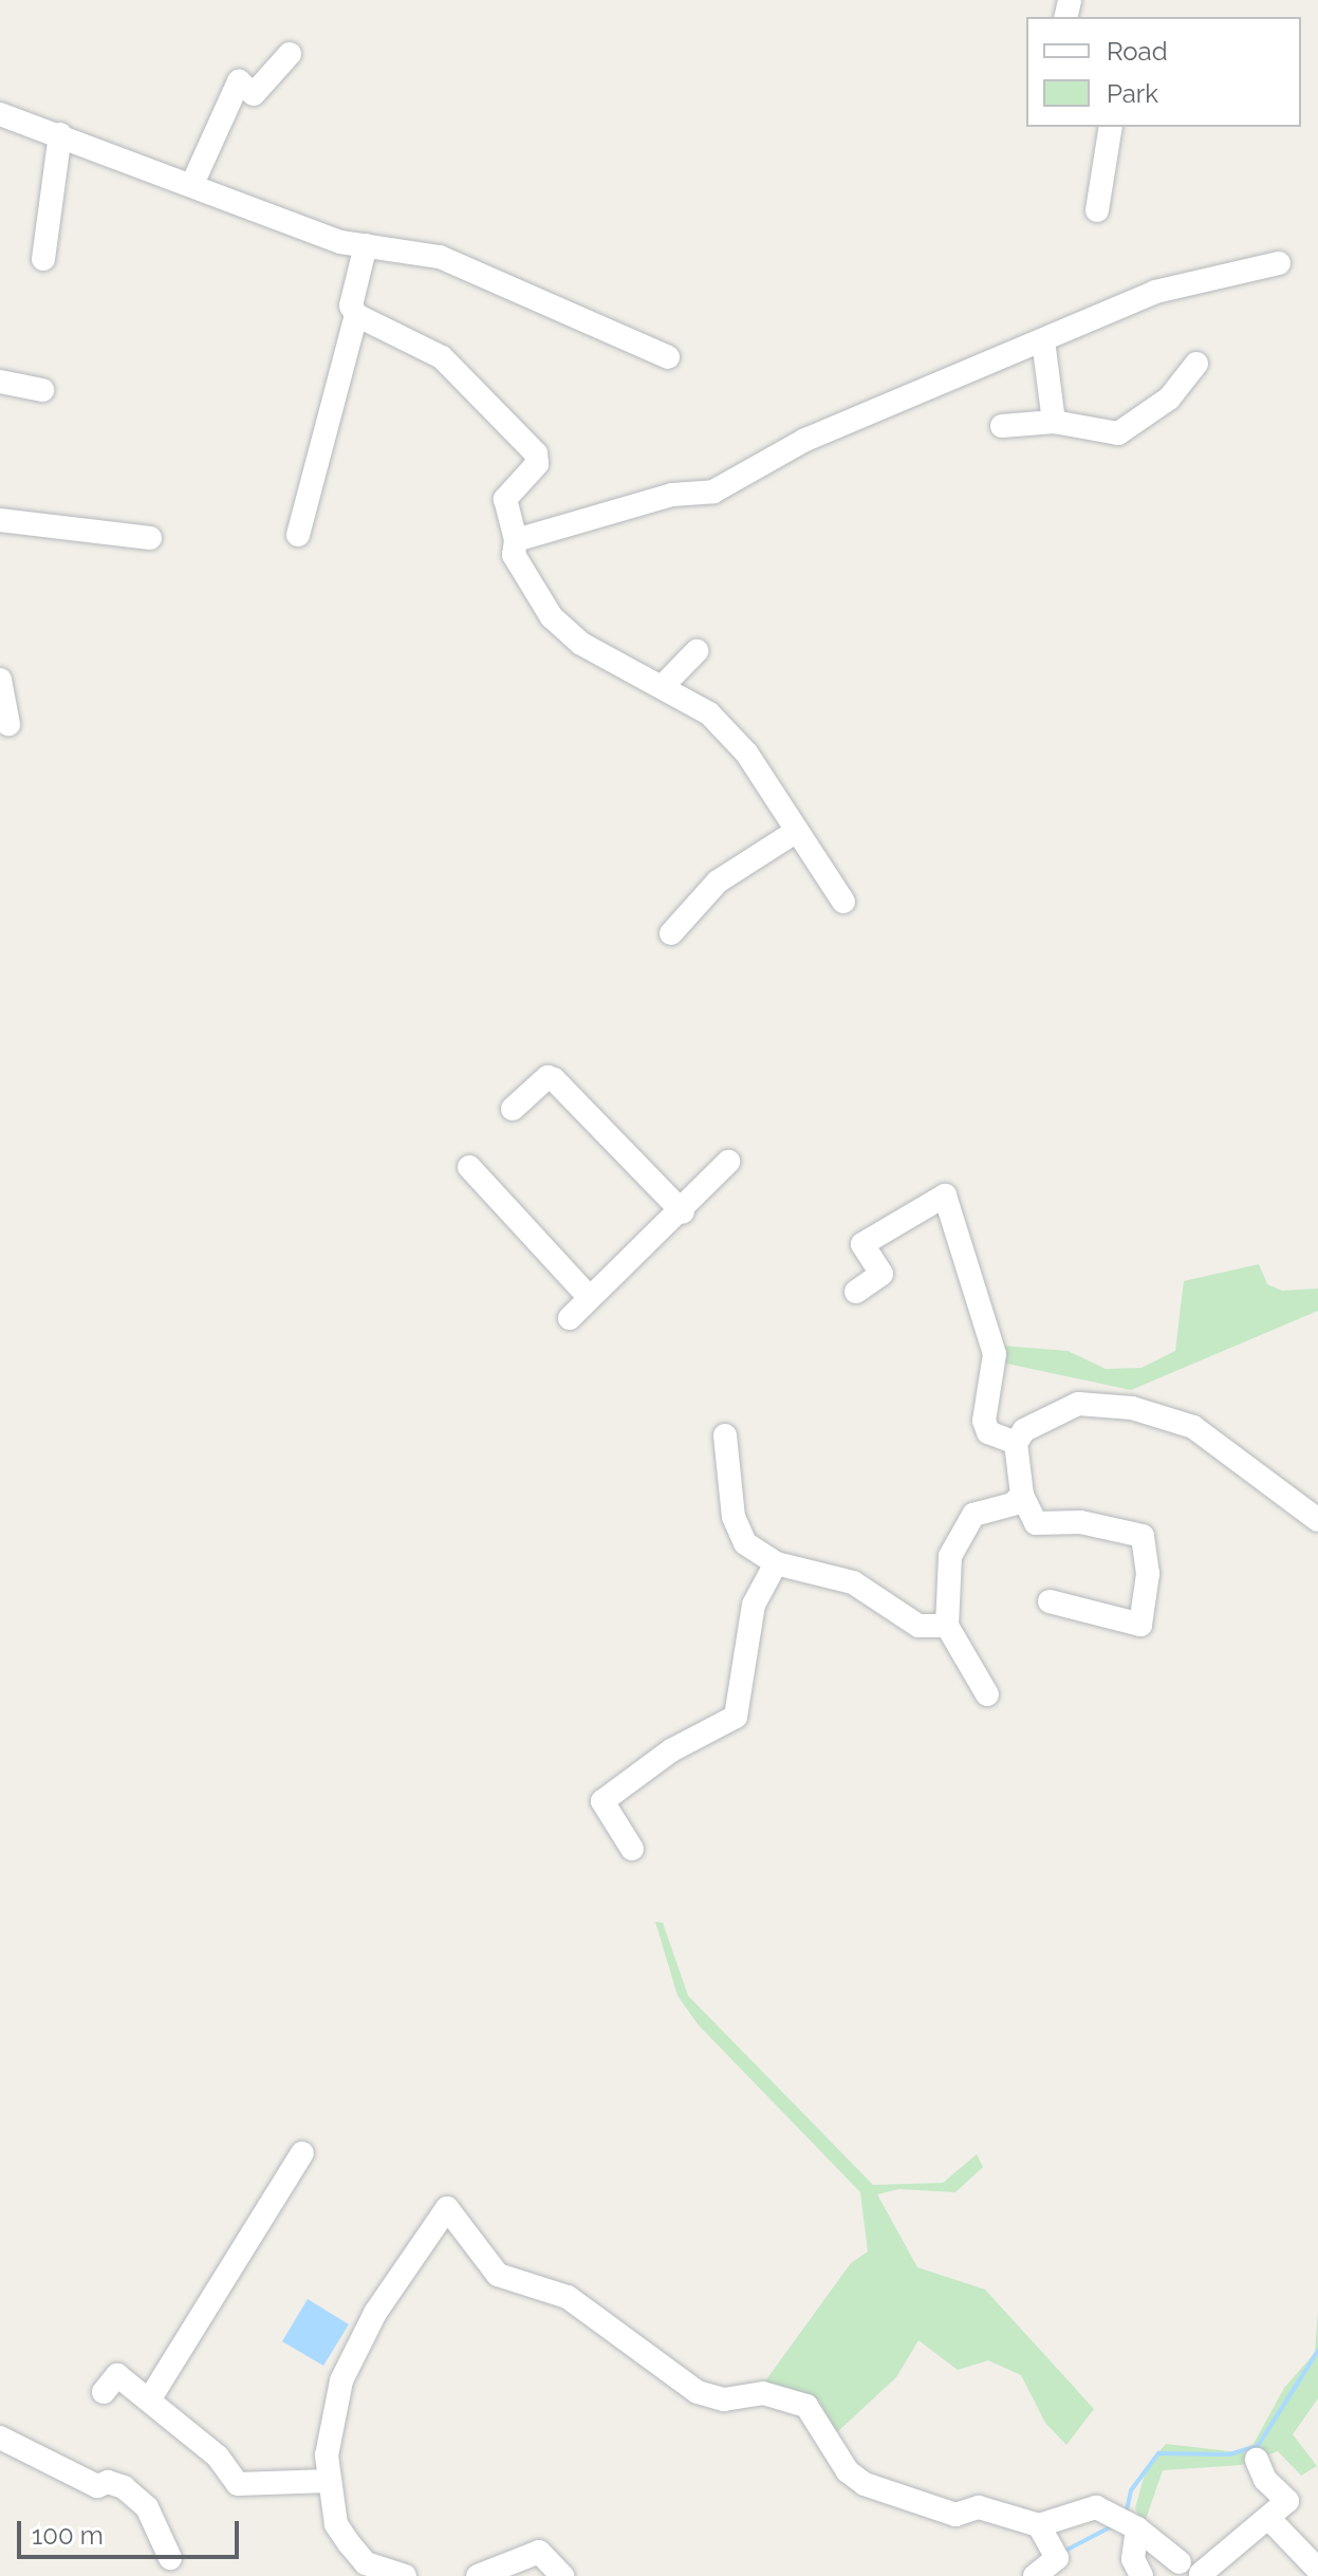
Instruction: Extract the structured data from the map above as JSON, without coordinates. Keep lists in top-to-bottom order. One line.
{"legend":["Road","Park"],"scale_bar":"100 m"}
